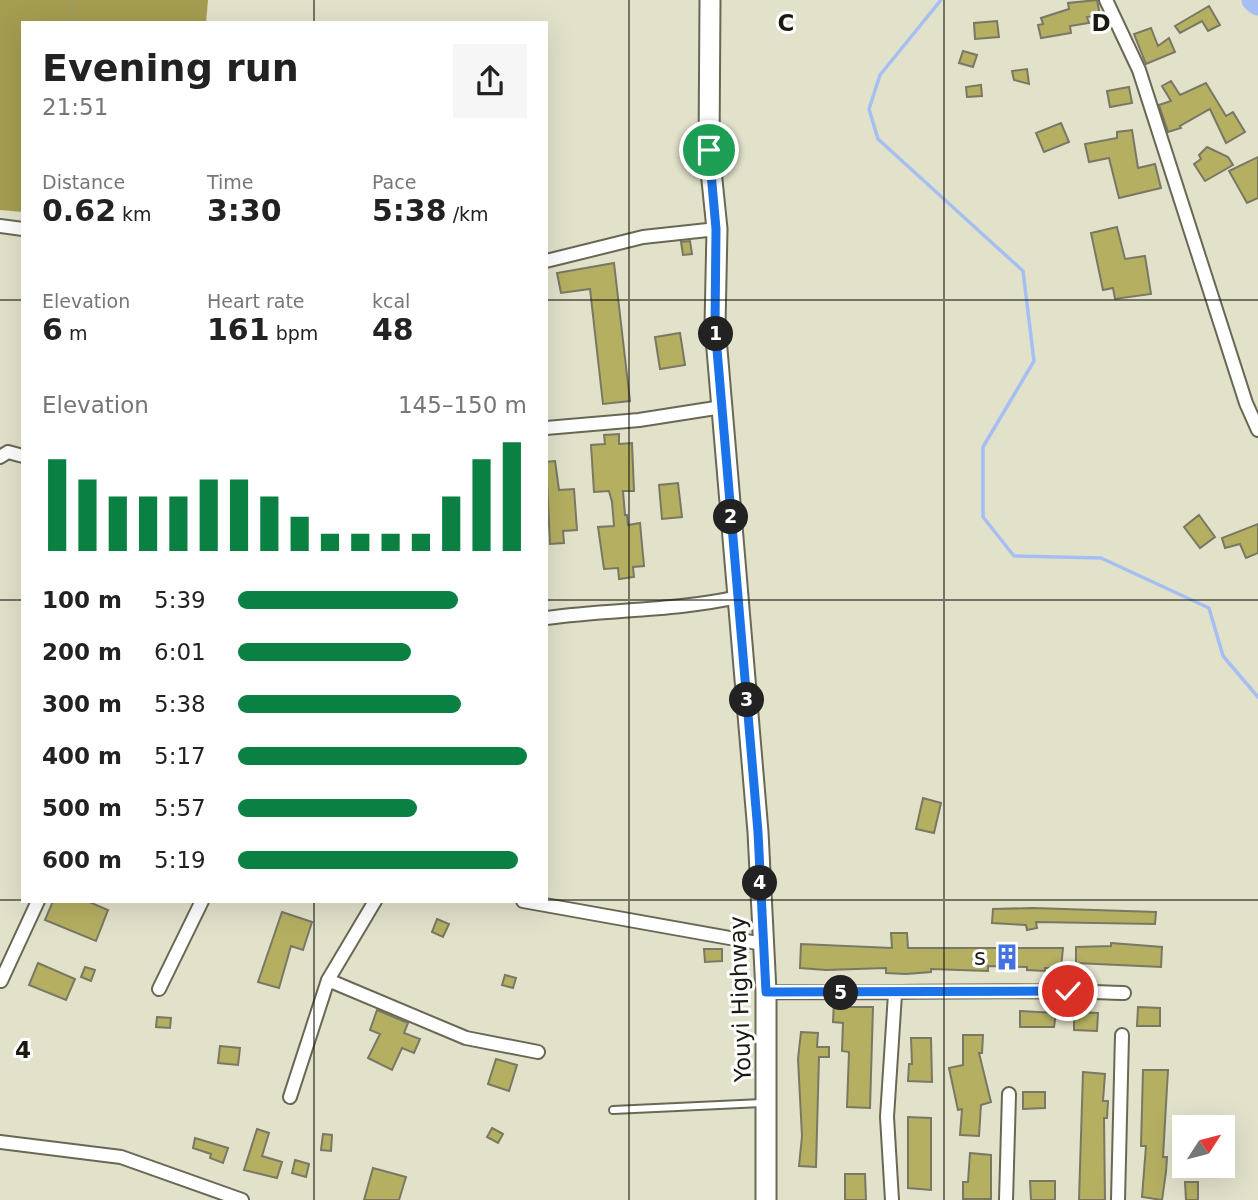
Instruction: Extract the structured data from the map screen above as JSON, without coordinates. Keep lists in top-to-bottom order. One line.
{"streets":{"main road":["Youyi Highway"]},"places":{"building":["s"]},"north":"top right","page":{"heading":["Evening run","21:51"],"stats":[["Distance","0.62 km"],["Time","3:30"],["Pace","5:38 /km"],["Elevation","6 m"],["Heart rate","161 bpm"],["kcal","48"]],"pins":["1","2","3","4","5"],"chart":["Elevation","145–150 m"],"list":[{"name":"100 m","note":"5:39"},{"name":"200 m","note":"6:01"},{"name":"300 m","note":"5:38"},{"name":"400 m","note":"5:17"},{"name":"500 m","note":"5:57"},{"name":"600 m","note":"5:19"}]},"grid":{"columns":["C","D"],"rows":["4"]}}
